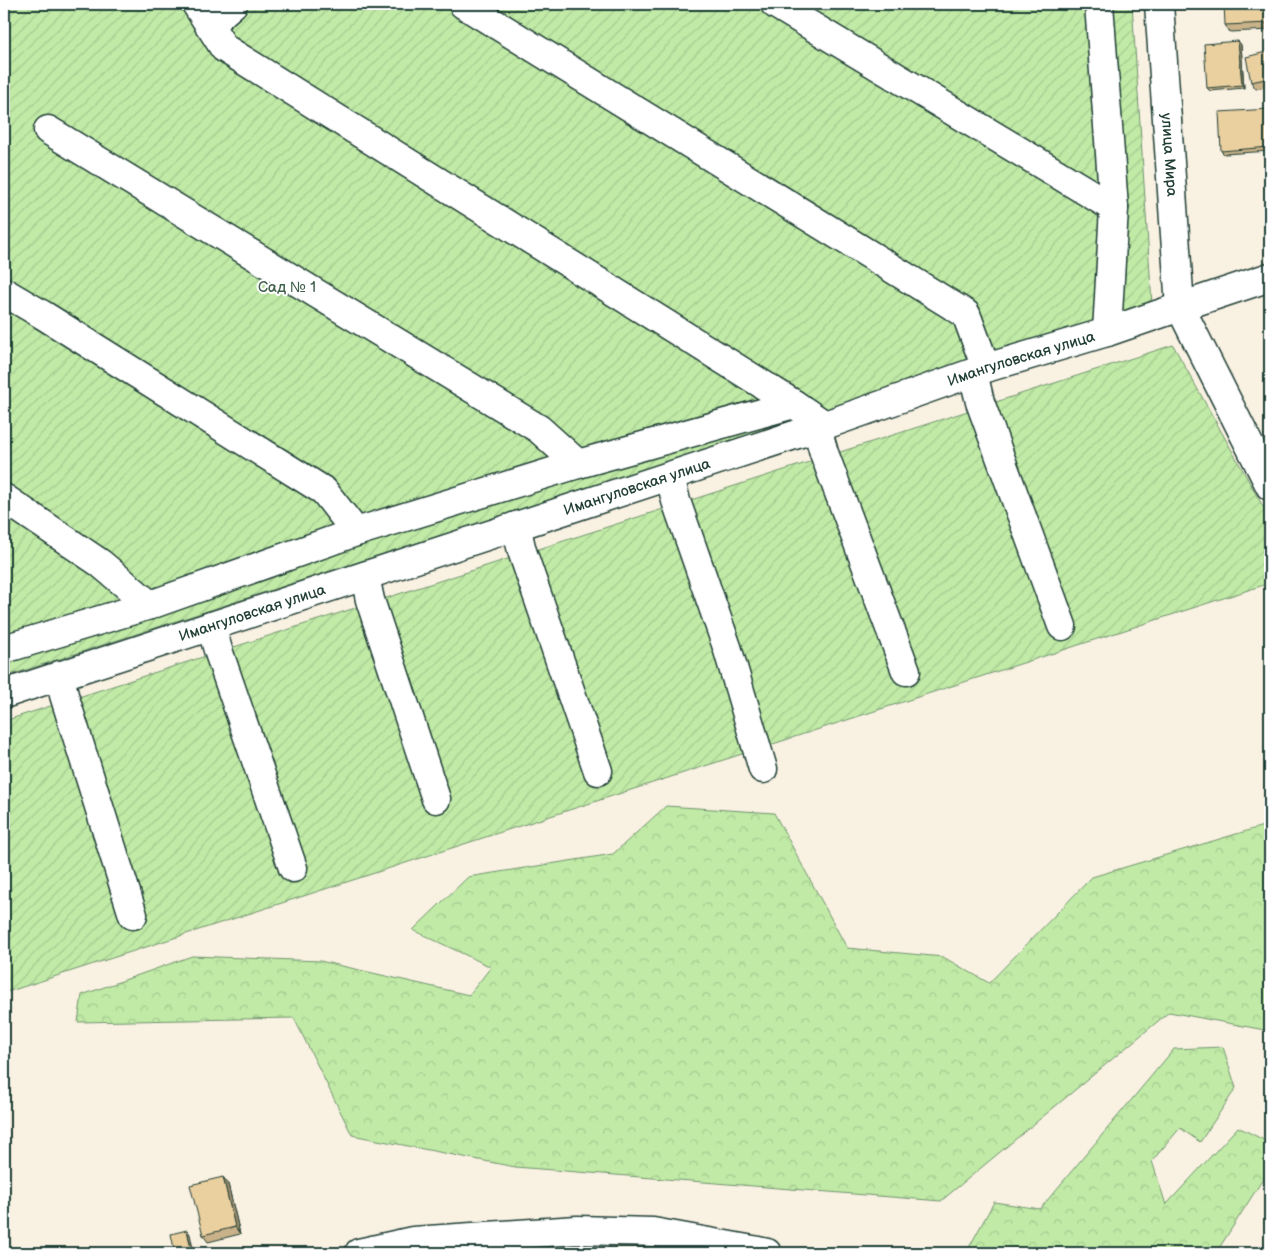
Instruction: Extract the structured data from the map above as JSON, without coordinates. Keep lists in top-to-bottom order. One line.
{"streets":{"street":["улица Мира","Имангуловская улица"]},"crossings":[["улица Мира","Имангуловская улица"]],"parks":["Сад № 1"]}
